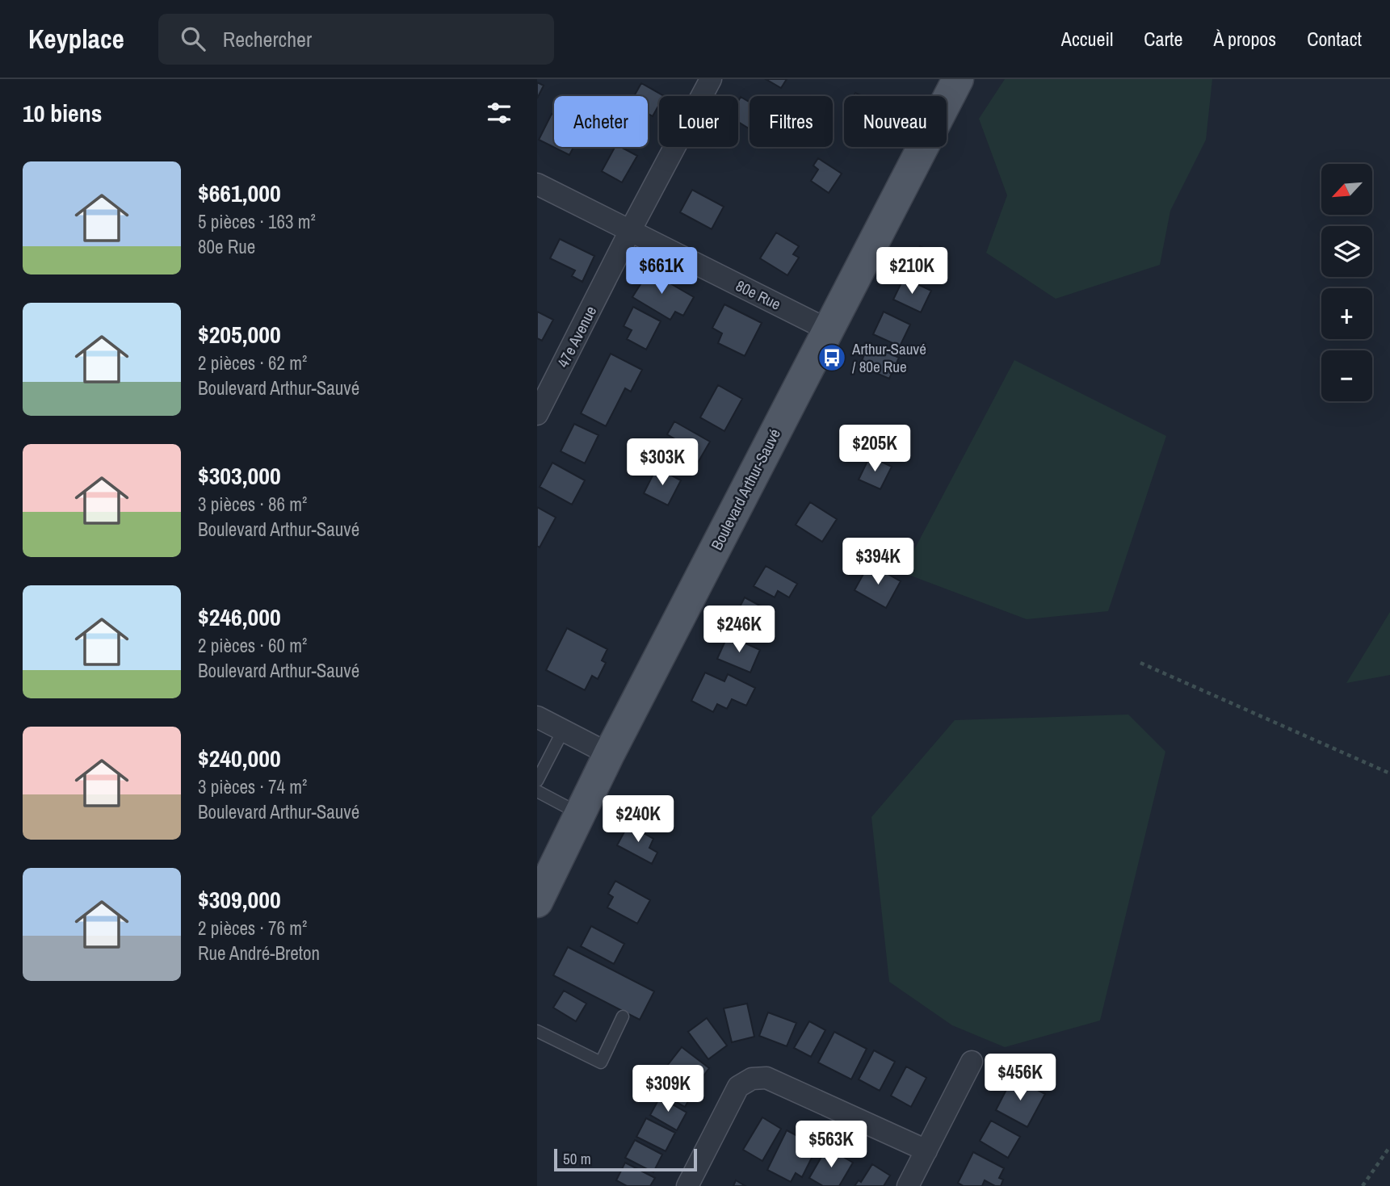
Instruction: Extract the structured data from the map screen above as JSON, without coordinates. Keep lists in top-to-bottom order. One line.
{"streets":{"main road":["Boulevard Arthur-Sauvé"],"street":["80e Rue","47e Avenue"]},"crossings":[["80e Rue","47e Avenue"],["80e Rue","Boulevard Arthur-Sauvé"]],"places":{"bus stop":["Arthur-Sauvé / 80e Rue"]},"scale_bar":"50 m","north":"bottom left","page":{"header":"Keyplace","search":"Rechercher","nav":["Accueil","Carte","À propos","Contact"],"heading":"10 biens","chip":["Acheter","Louer","Filtres","Nouveau"],"list":[{"name":"$661,000","note":"5 pièces · 163 m² · 80e Rue"},{"name":"$205,000","note":"2 pièces · 62 m² · Boulevard Arthur-Sauvé"},{"name":"$303,000","note":"3 pièces · 86 m² · Boulevard Arthur-Sauvé"},{"name":"$246,000","note":"2 pièces · 60 m² · Boulevard Arthur-Sauvé"},{"name":"$240,000","note":"3 pièces · 74 m² · Boulevard Arthur-Sauvé"},{"name":"$309,000","note":"2 pièces · 76 m² · Rue André-Breton"}],"map_buttons":["+","−"],"price":["$661K","$210K","$205K","$303K","$394K","$246K","$240K","$456K","$309K","$563K"],"scale":"50 m"}}
